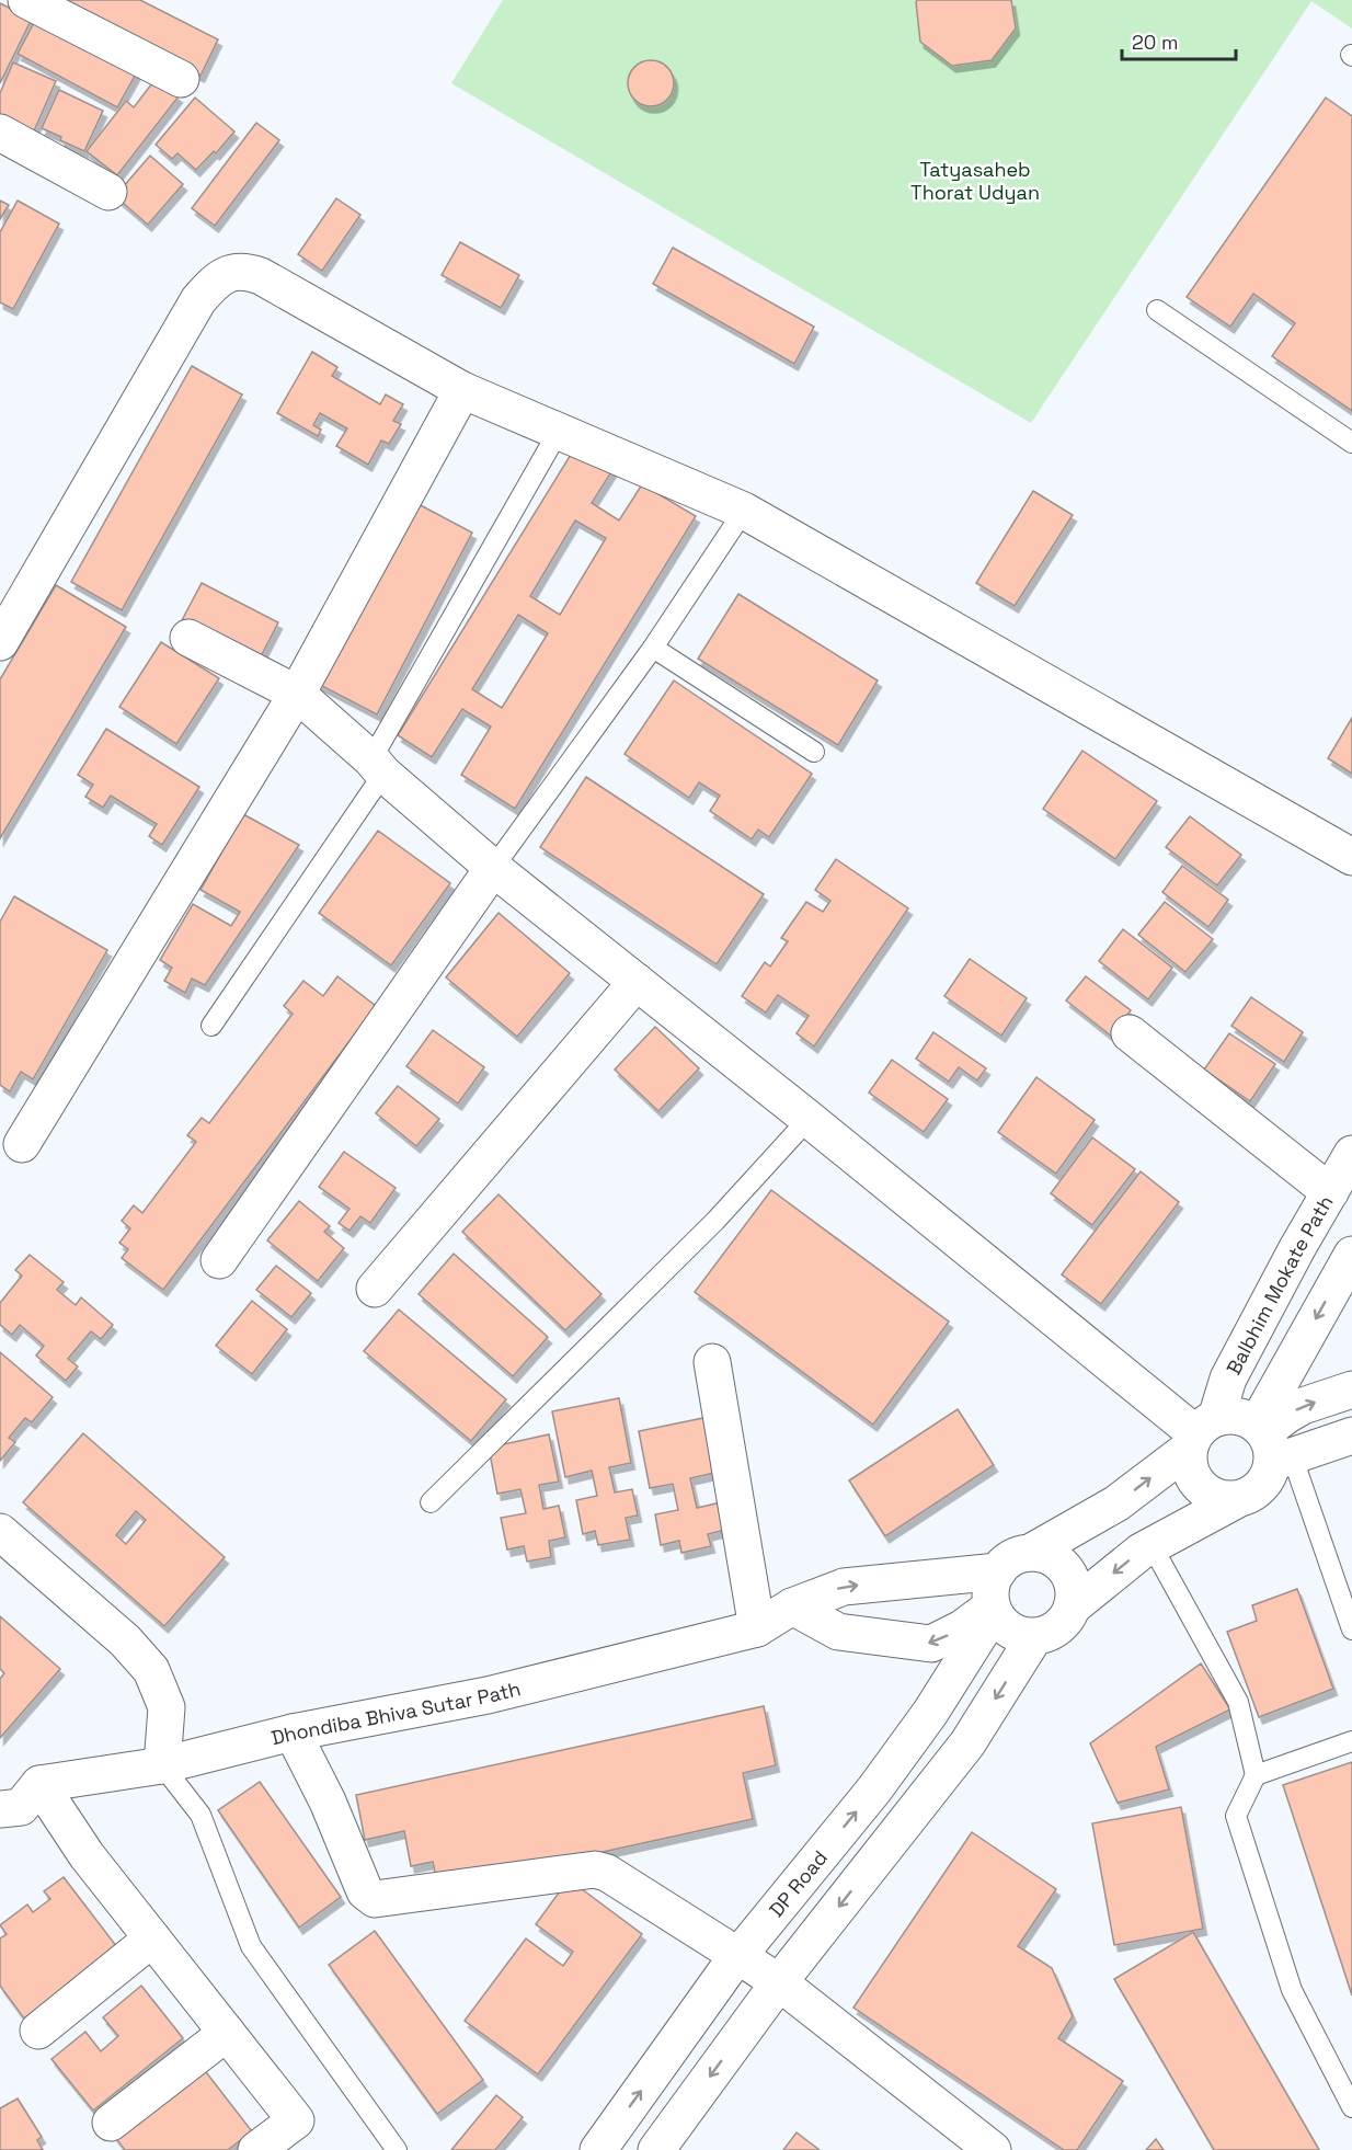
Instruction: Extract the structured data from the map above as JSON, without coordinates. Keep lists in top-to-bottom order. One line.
{"streets":{"street":["Balbhim Mokate Path","Dhondiba Bhiva Sutar Path","DP Road"]},"crossings":[["Dhondiba Bhiva Sutar Path","DP Road"]],"parks":["Tatyasaheb Thorat Udyan"],"scale_bar":"20 m"}
